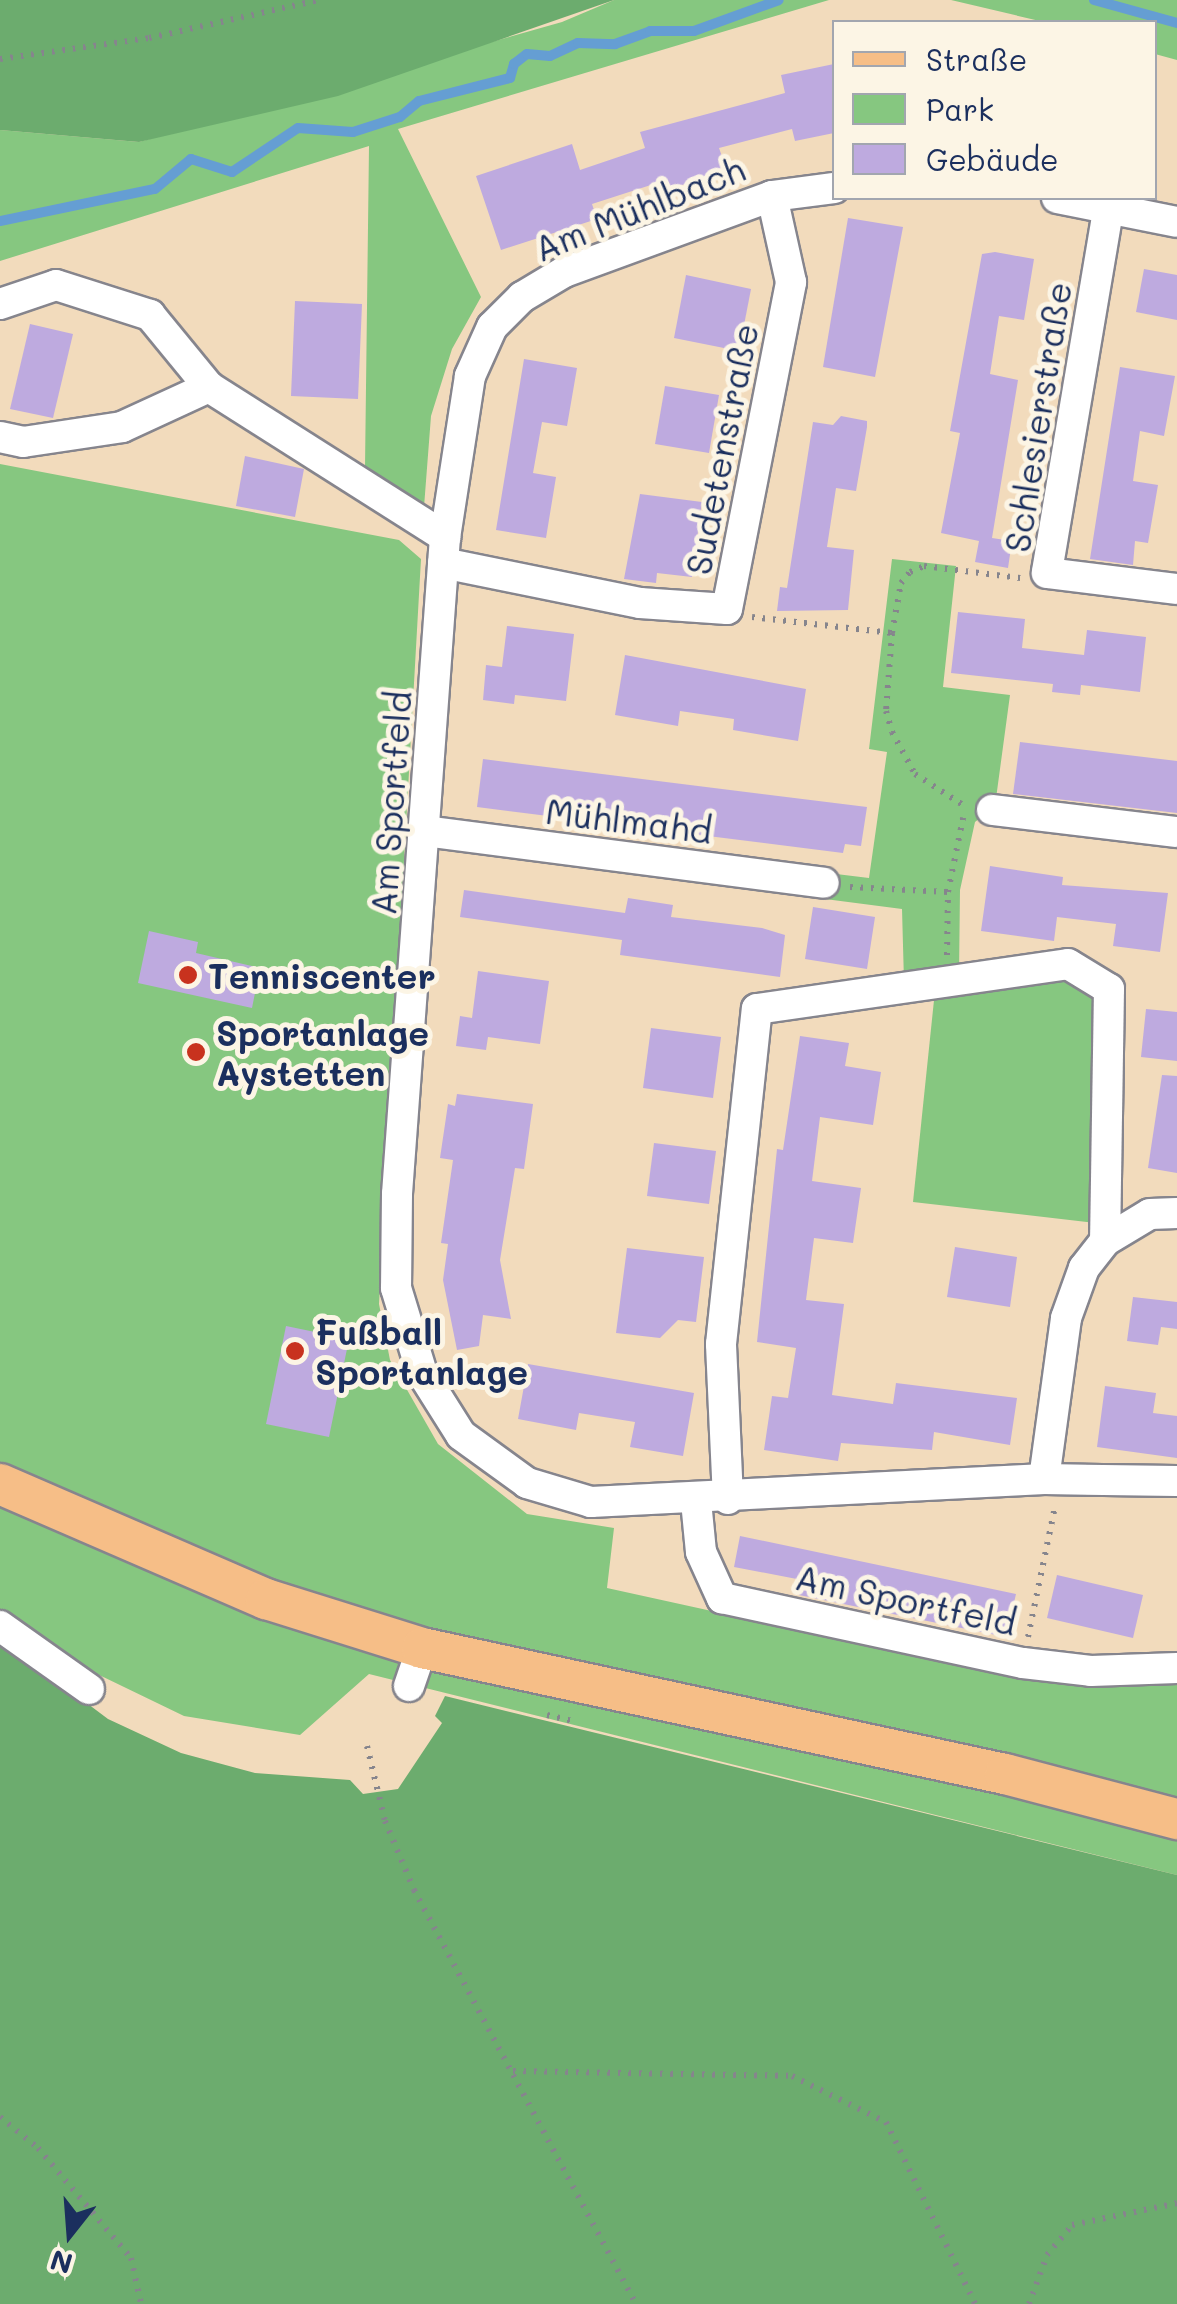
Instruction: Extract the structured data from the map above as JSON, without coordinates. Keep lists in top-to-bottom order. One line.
{"streets":{"street":["Am Mühlbach","Schlesierstraße","Sudetenstraße","Am Sportfeld","Mühlmahd"]},"crossings":[["Am Mühlbach","Sudetenstraße"],["Am Mühlbach","Am Sportfeld"],["Sudetenstraße","Am Sportfeld"],["Am Sportfeld","Mühlmahd"]],"places":["Tenniscenter","Sportanlage Aystetten","Fußball Sportanlage"],"legend":["Straße","Park","Gebäude"],"north":"bottom"}
